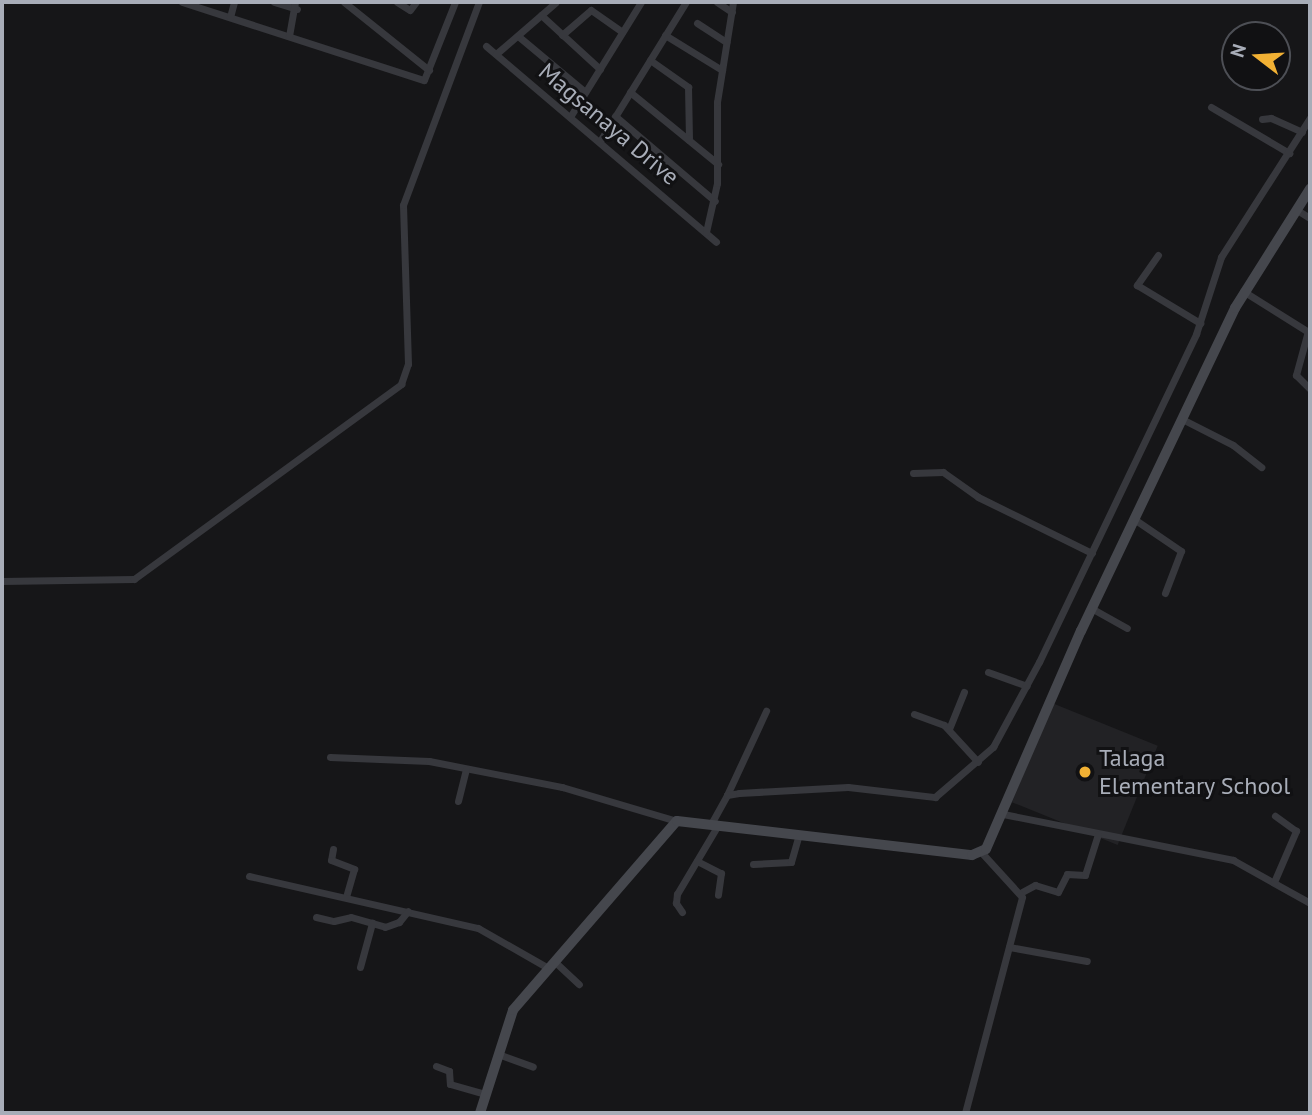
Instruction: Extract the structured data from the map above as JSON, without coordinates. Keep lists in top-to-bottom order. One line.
{"streets":{"street":["Magsanaya Drive"]},"places":["Talaga Elementary School"],"north":"left"}
